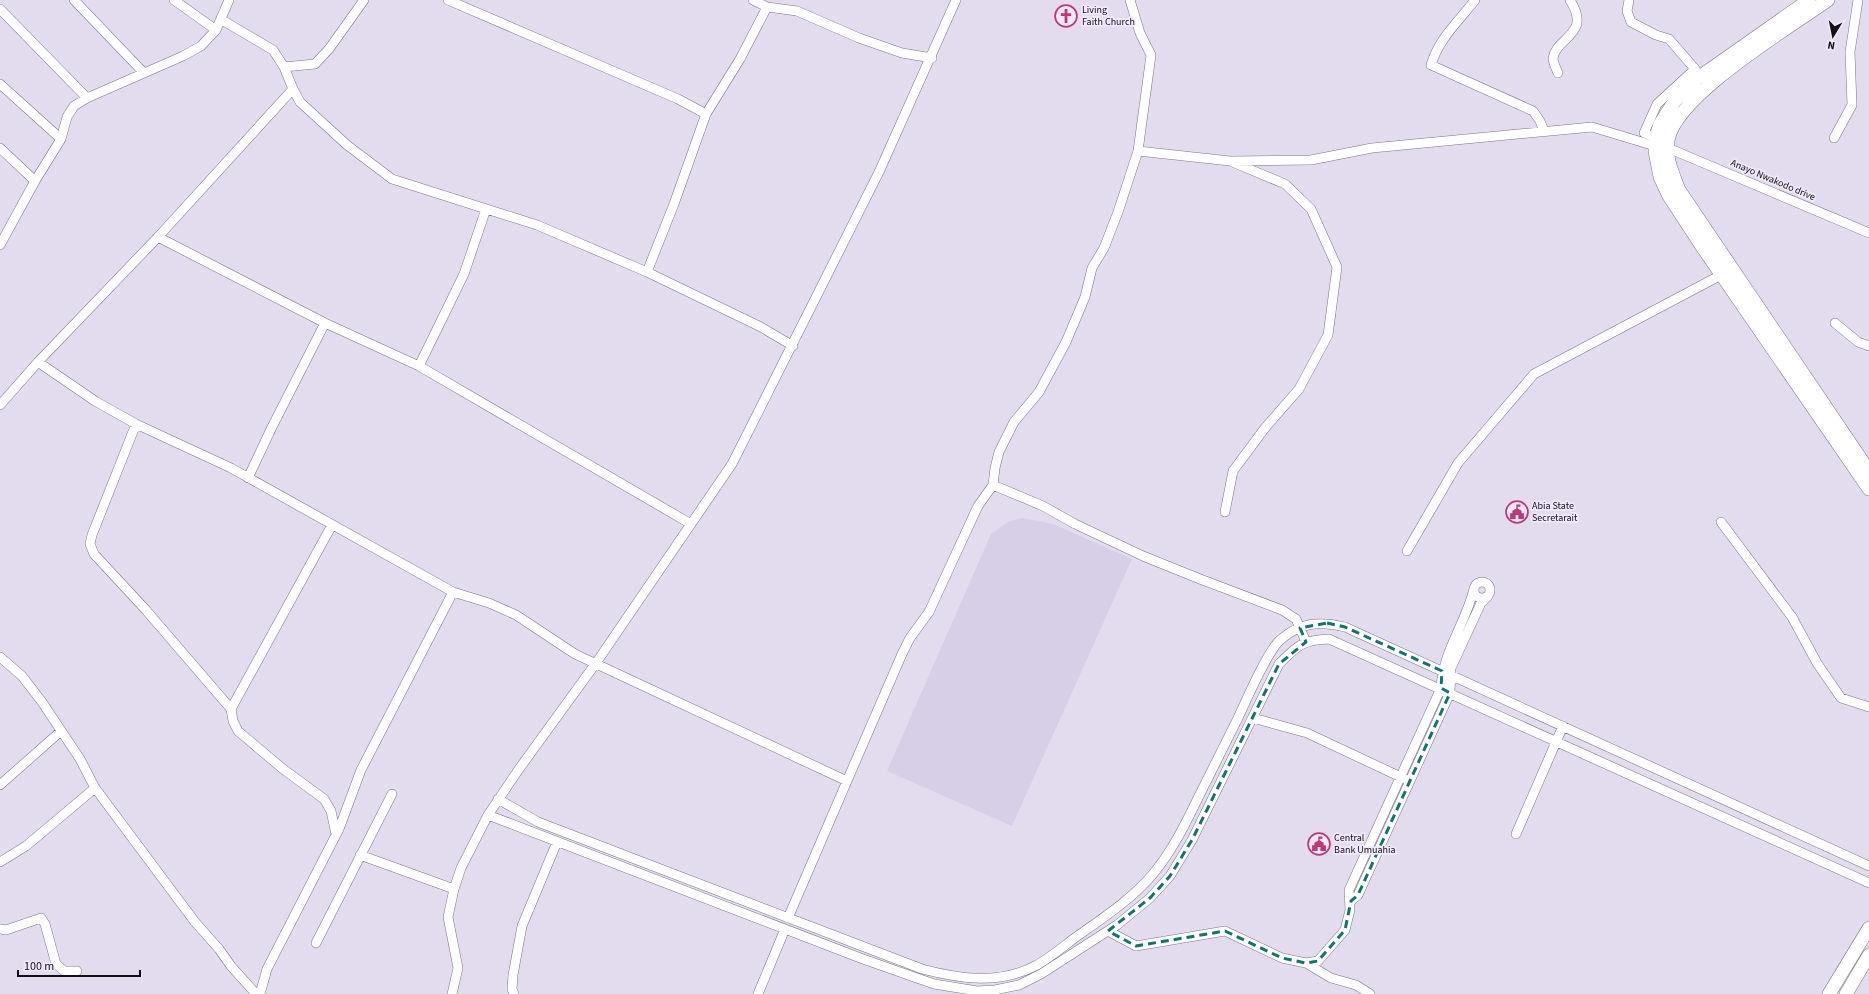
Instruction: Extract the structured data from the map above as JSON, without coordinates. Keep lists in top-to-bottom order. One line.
{"streets":{"street":["Anayo Nwakodo drive"]},"places":{"church":["Living Faith Church"],"public building":["Abia State Secretarait","Central Bank Umuahia"]},"scale_bar":"100 m","north":"bottom"}
